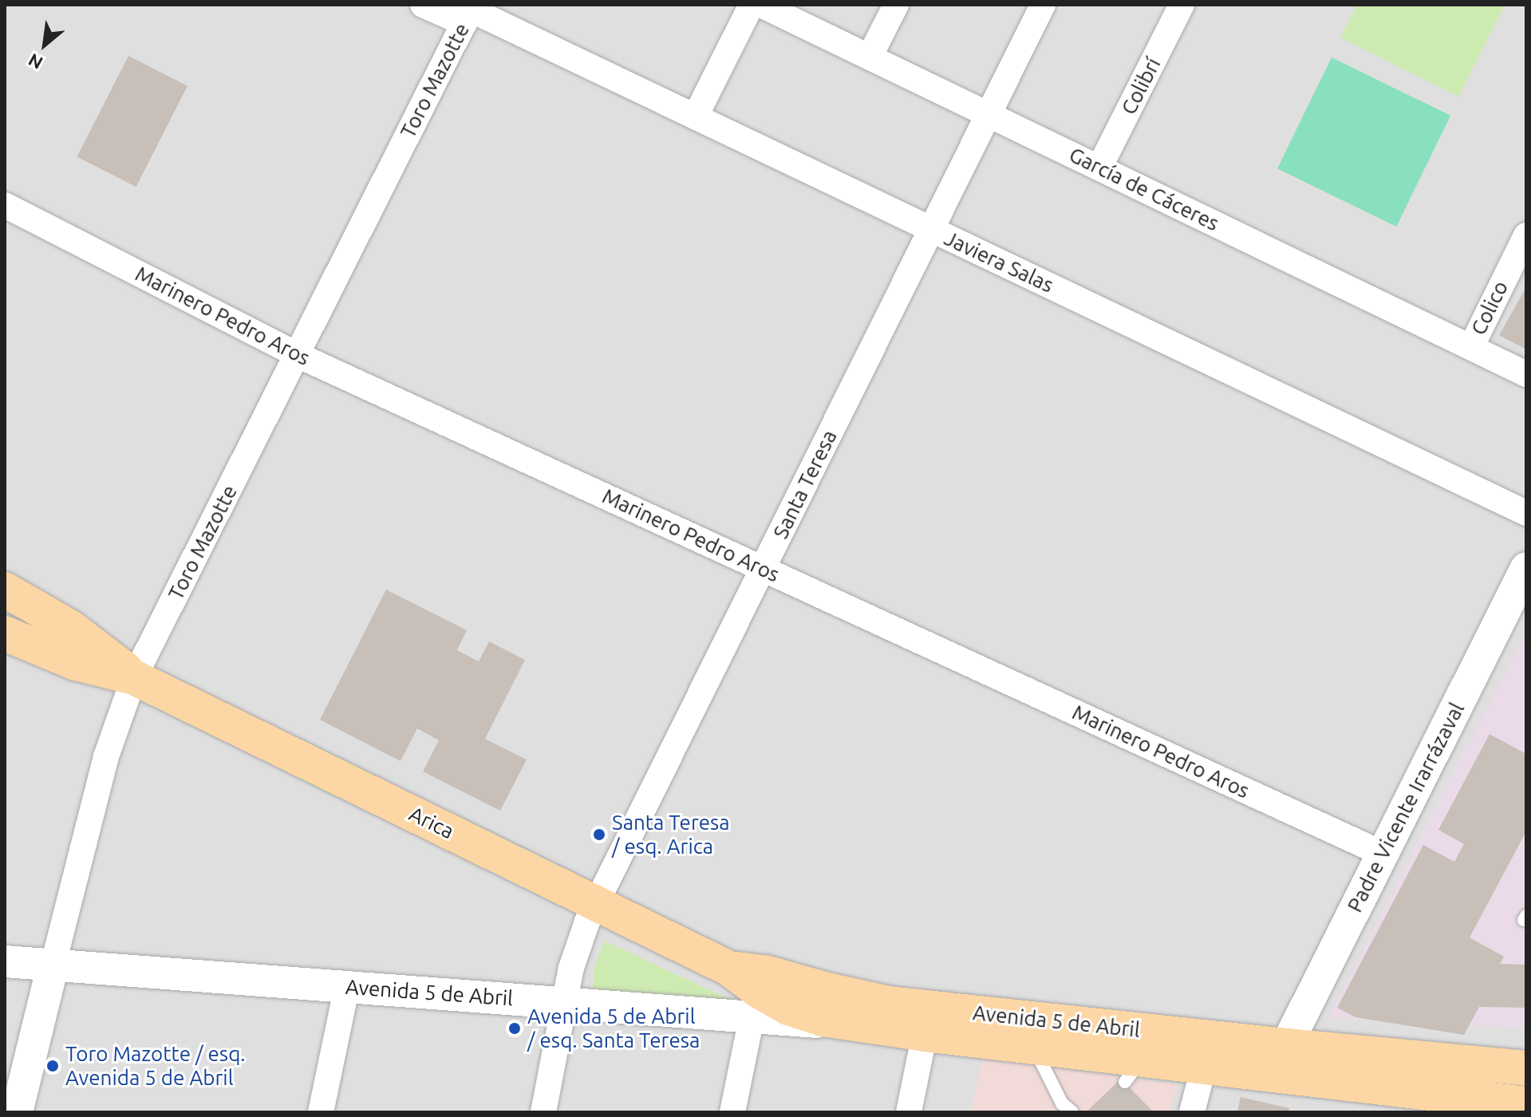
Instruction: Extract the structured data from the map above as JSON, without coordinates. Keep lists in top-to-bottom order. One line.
{"streets":{"main road":["Arica","Avenida 5 de Abril"],"street":["Toro Mazotte","Colibrí","García de Cáceres","Javiera Salas","Colico","Marinero Pedro Aros","Santa Teresa","Padre Vicente Irarrázaval"]},"crossings":[["Toro Mazotte","Javiera Salas"],["Toro Mazotte","Marinero Pedro Aros"],["Toro Mazotte","Arica"],["Toro Mazotte","Avenida 5 de Abril"],["Colibrí","García de Cáceres"],["García de Cáceres","Colico"],["García de Cáceres","Santa Teresa"],["Javiera Salas","Santa Teresa"],["Marinero Pedro Aros","Santa Teresa"],["Marinero Pedro Aros","Padre Vicente Irarrázaval"],["Santa Teresa","Arica"],["Santa Teresa","Avenida 5 de Abril"],["Padre Vicente Irarrázaval","Avenida 5 de Abril"],["Arica","Avenida 5 de Abril"]],"places":["Santa Teresa / esq. Arica","Avenida 5 de Abril / esq. Santa Teresa","Toro Mazotte / esq. Avenida 5 de Abril"],"north":"bottom left"}
